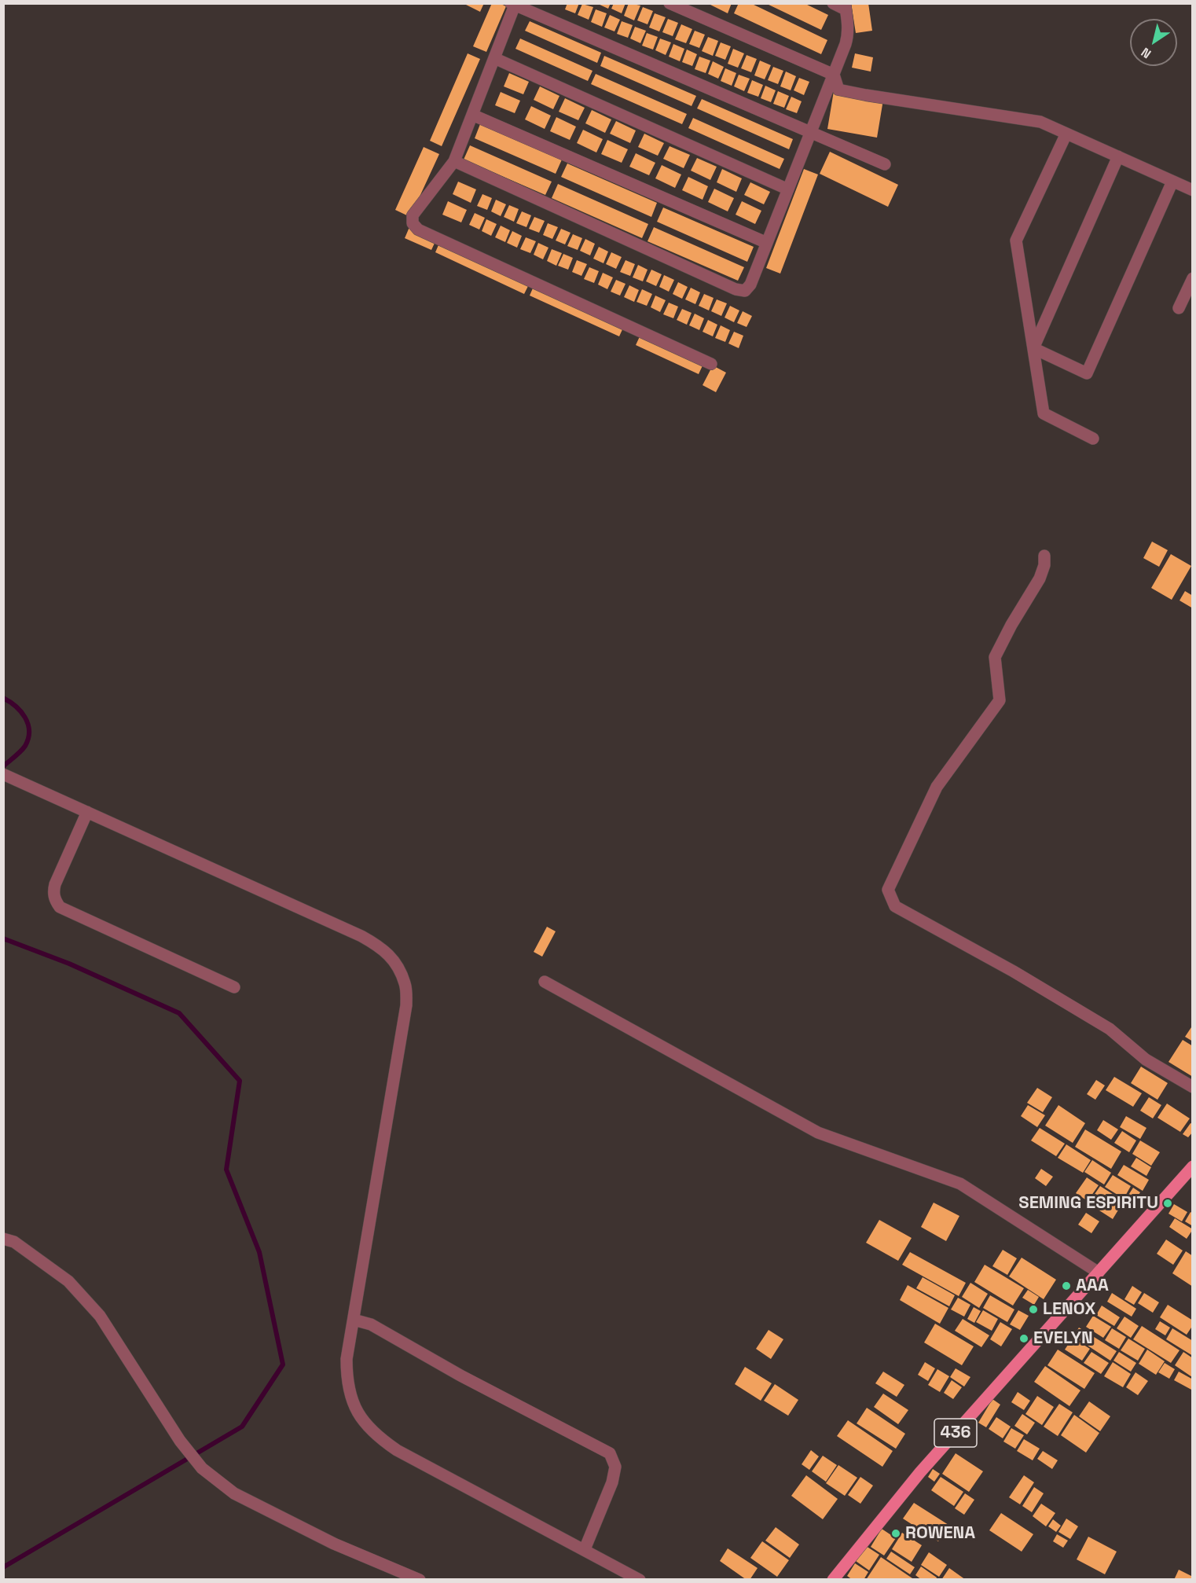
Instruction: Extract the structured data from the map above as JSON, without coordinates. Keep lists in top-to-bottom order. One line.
{"streets":{"main road":["436"]},"places":["SEMING ESPIRITU","AAA","LENOX","EVELYN","ROWENA"],"north":"bottom left"}
